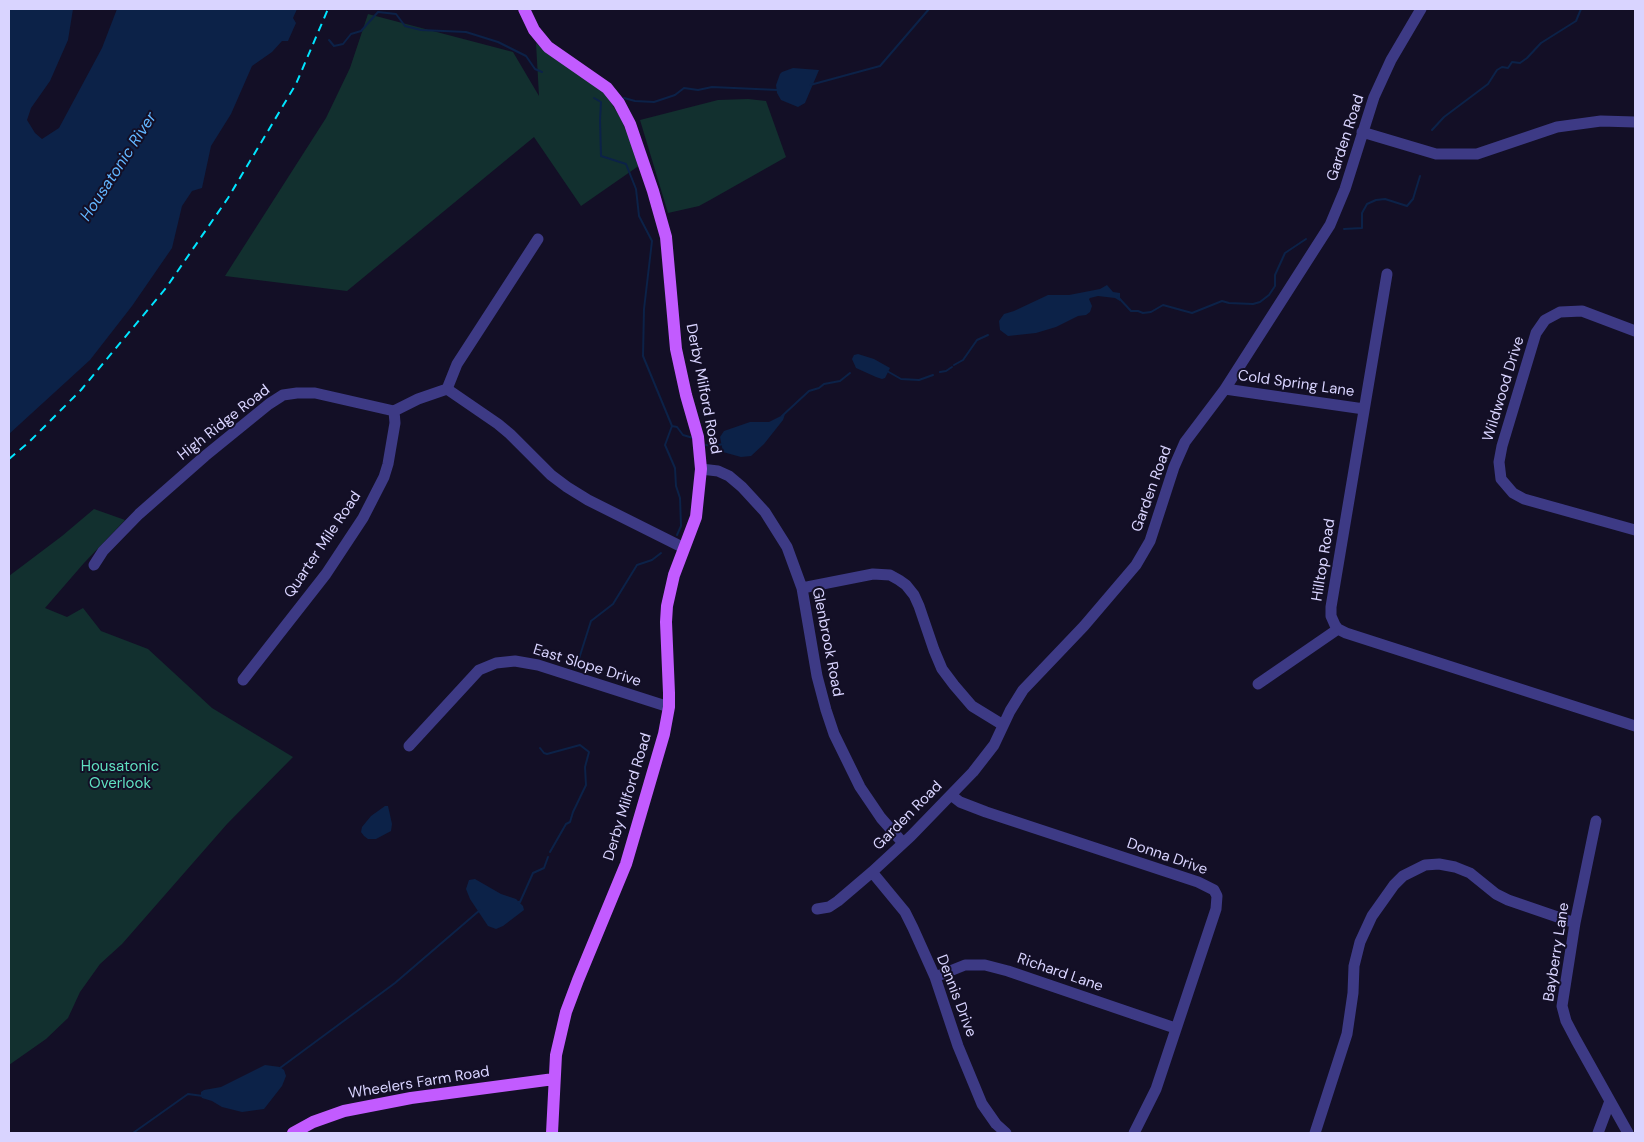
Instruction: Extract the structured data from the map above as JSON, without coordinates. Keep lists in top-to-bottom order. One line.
{"streets":{"main road":["Derby Milford Road","Wheelers Farm Road"],"street":["Garden Road","Cold Spring Lane","Wildwood Drive","High Ridge Road","Quarter Mile Road","Hilltop Road","Glenbrook Road","East Slope Drive","Donna Drive","Bayberry Lane","Richard Lane","Dennis Drive"]},"crossings":[["Garden Road","Cold Spring Lane"],["Garden Road","Glenbrook Road"],["Garden Road","Donna Drive"],["Garden Road","Dennis Drive"],["Cold Spring Lane","Hilltop Road"],["Derby Milford Road","Glenbrook Road"],["Derby Milford Road","East Slope Drive"],["Derby Milford Road","Wheelers Farm Road"],["High Ridge Road","Quarter Mile Road"],["Donna Drive","Richard Lane"],["Richard Lane","Dennis Drive"]],"water":["Housatonic River"],"parks":["Housatonic Overlook"]}
